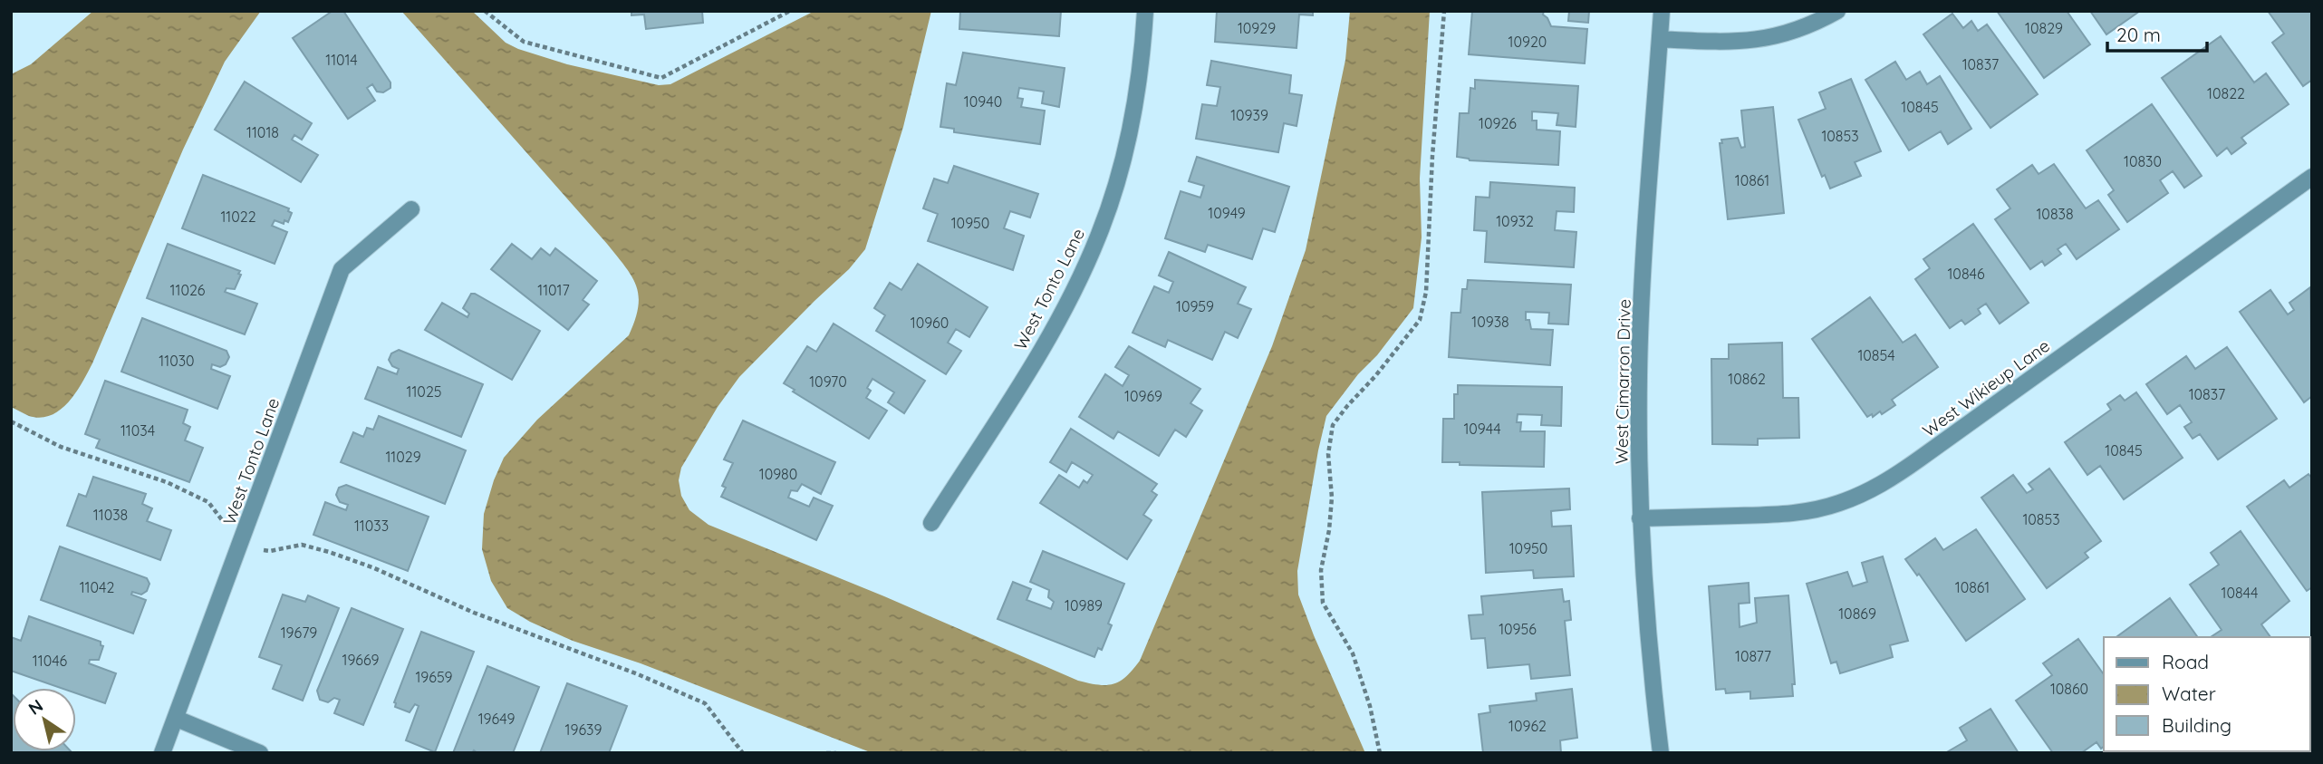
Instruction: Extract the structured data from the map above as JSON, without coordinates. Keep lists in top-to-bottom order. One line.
{"streets":{"street":["West Tonto Lane","West Cimarron Drive","West Wikieup Lane"]},"crossings":[["West Cimarron Drive","West Wikieup Lane"]],"house_numbers":["10929","10829","10920","11014","10837","10822","10940","10845","10939","10926","11018","10853","10830","10861","10949","10838","11022","10932","10950","10846","11026","11017","10959","10938","10960","10854","11030","10862","10970","11025","10837","10969","10944","11034","10845","11029","10980","11038","10853","11033","10950","11042","10861","10844","10989","10869","10956","19679","10877","19669","11046","19659","10860","19649","10962","19639"],"legend":["Road","Water","Building"],"scale_bar":"20 m","north":"top left"}
